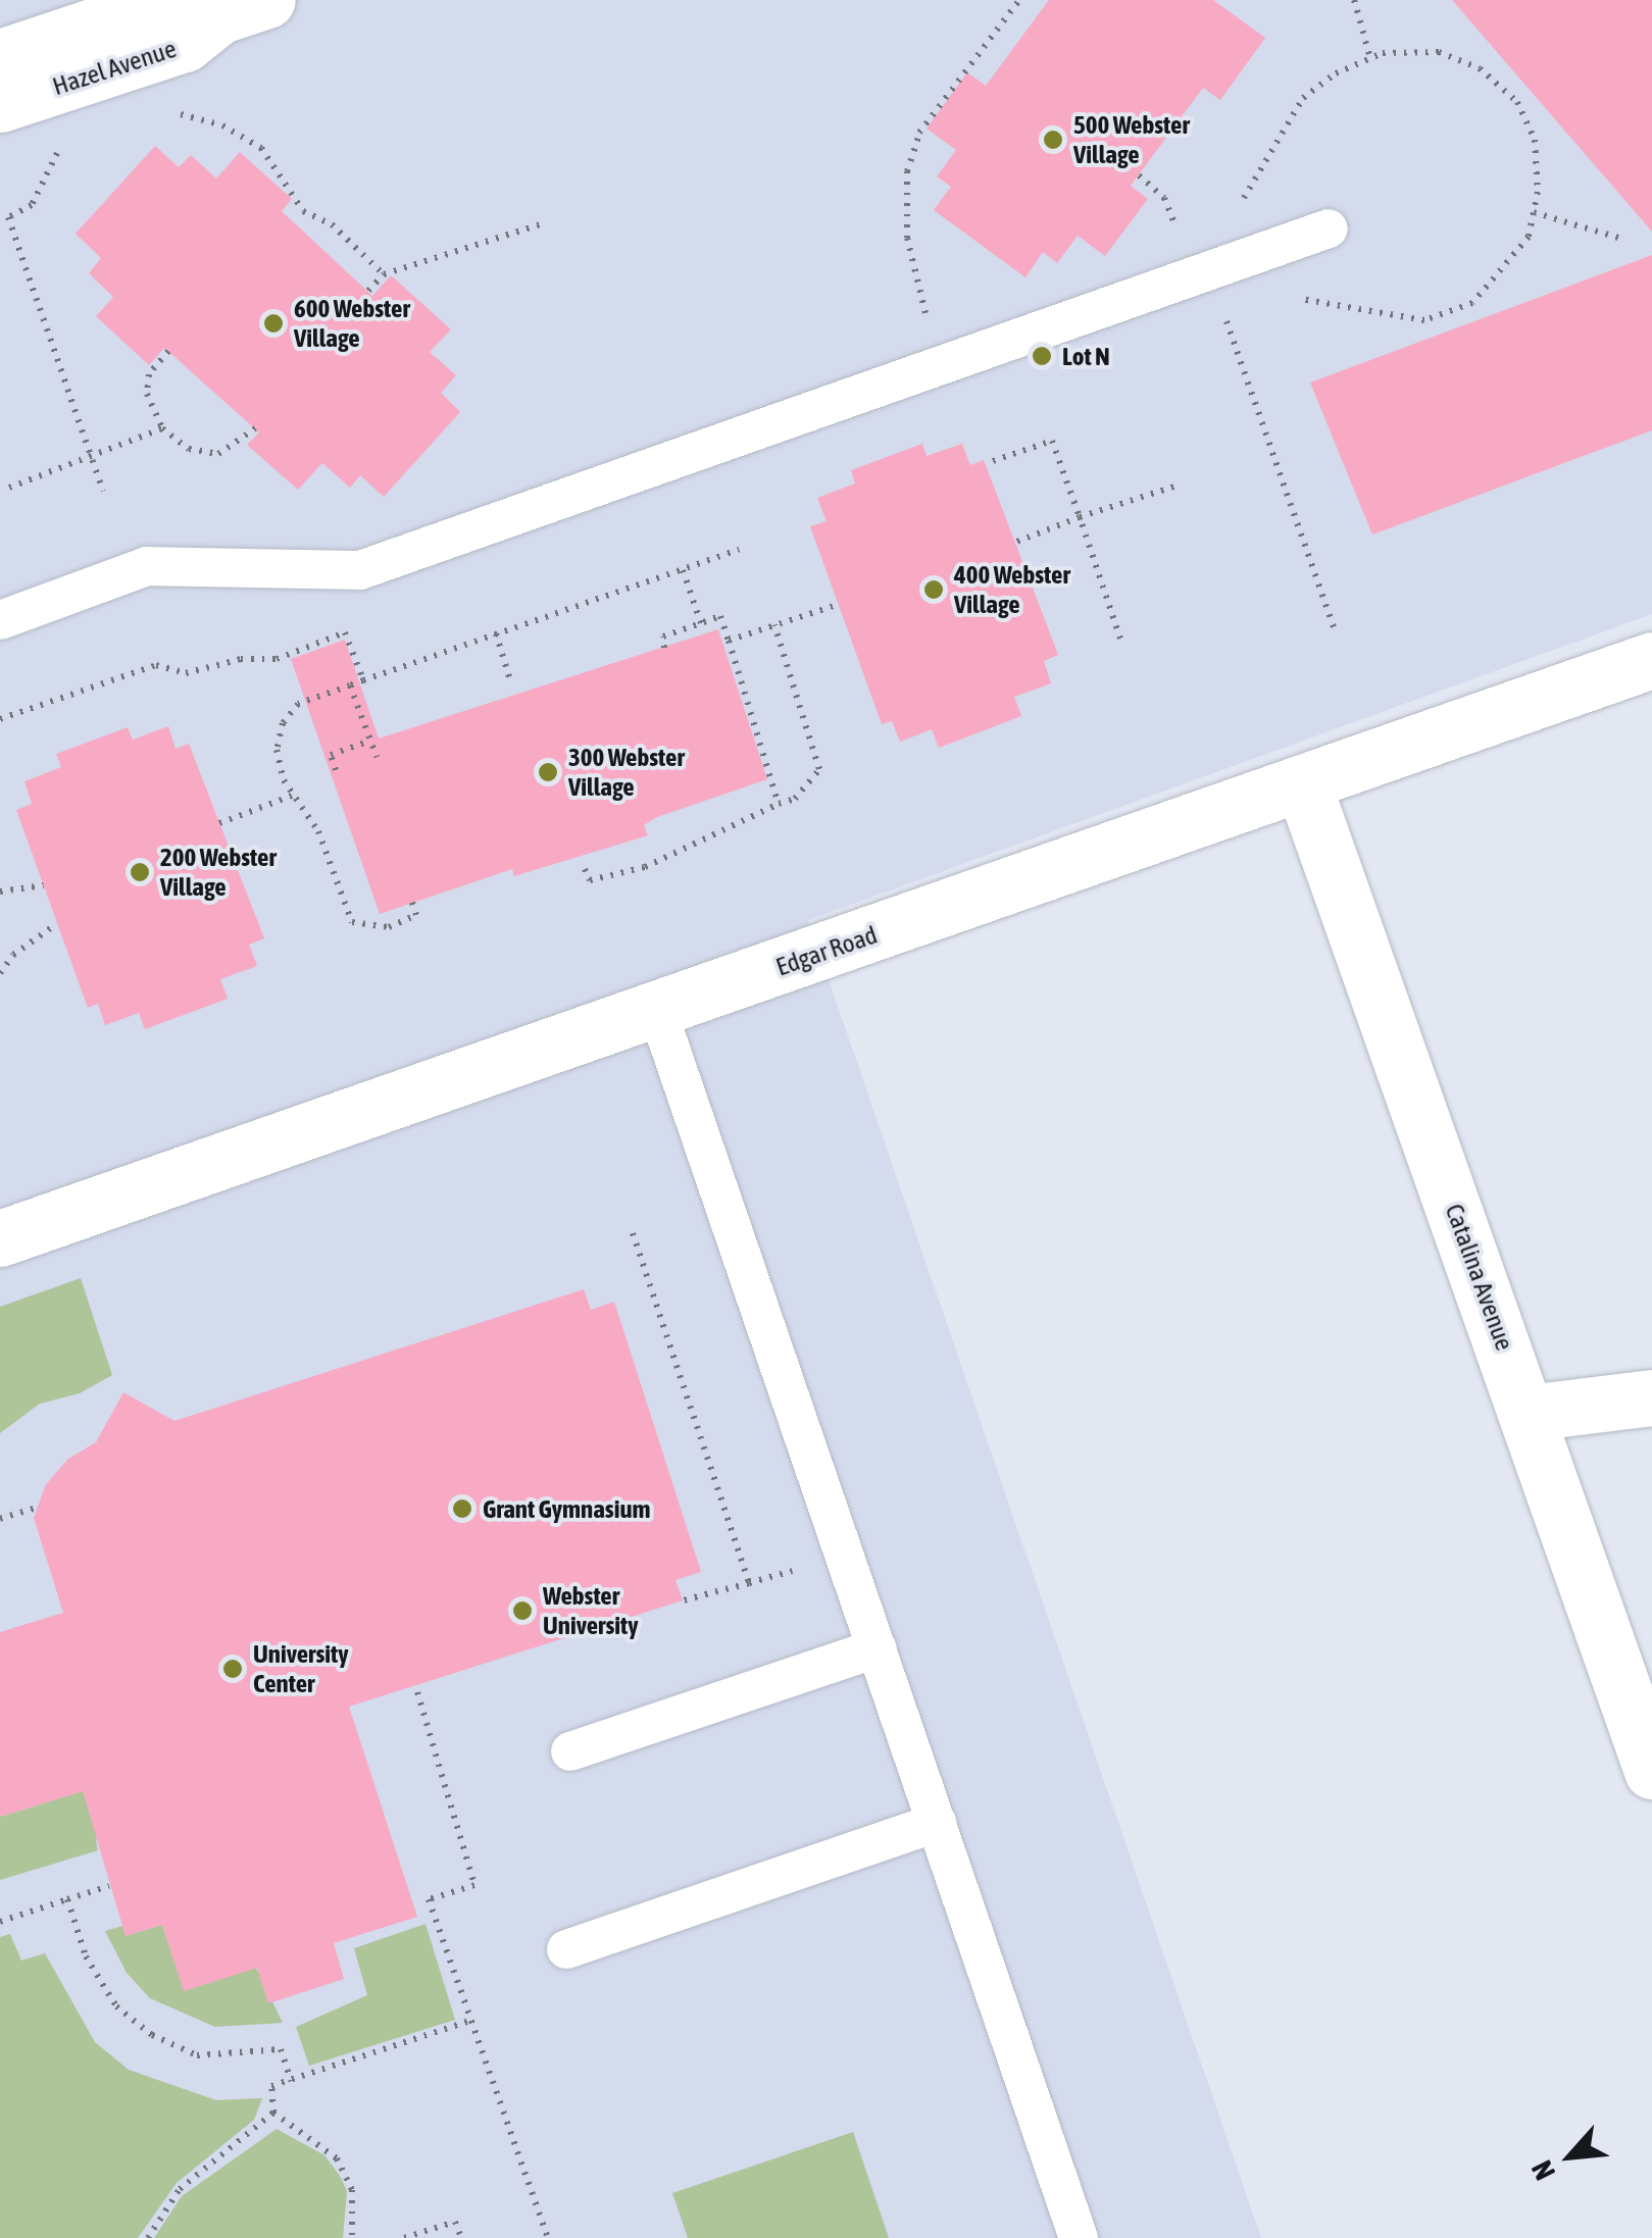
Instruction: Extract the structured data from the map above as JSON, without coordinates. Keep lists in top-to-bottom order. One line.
{"streets":{"street":["Hazel Avenue","Edgar Road","Catalina Avenue"]},"crossings":[["Edgar Road","Catalina Avenue"]],"places":["500 Webster Village","600 Webster Village","Lot N","400 Webster Village","300 Webster Village","200 Webster Village","Grant Gymnasium","Webster University","University Center"],"north":"bottom left"}
